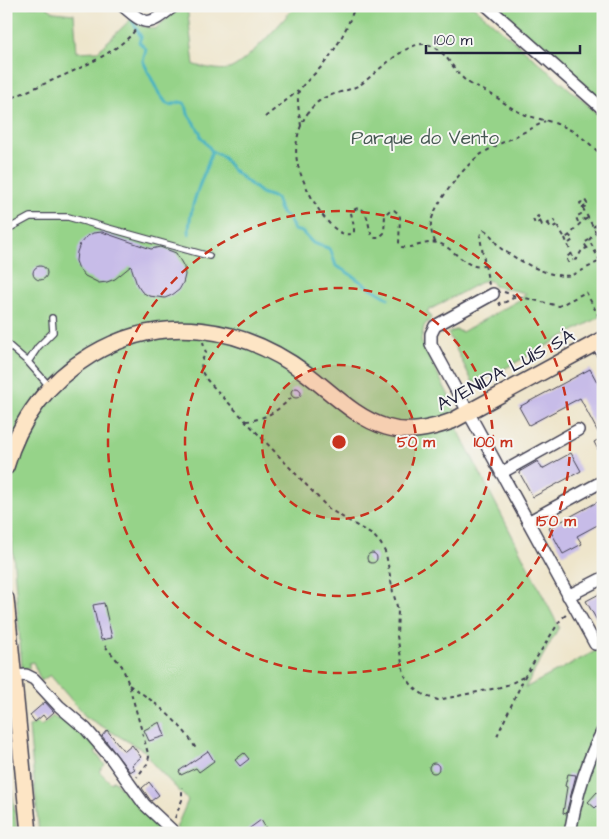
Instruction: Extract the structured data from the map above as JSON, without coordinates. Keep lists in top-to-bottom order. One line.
{"streets":{"street":["AVENIDA LUÍS SÁ"]},"parks":["Parque do Vento"],"scale_bar":"100 m","rings":["50 m","100 m","150 m"]}
